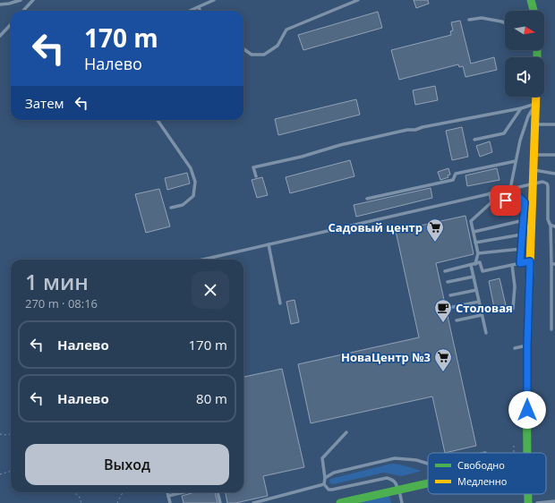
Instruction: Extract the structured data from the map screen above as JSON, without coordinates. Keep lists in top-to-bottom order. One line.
{"places":{"supermarket":["Садовый центр","НоваЦентр №3"],"cafe":["Столовая"]},"legend":["Свободно","Медленно"],"north":"right","page":{"turn":["170 m","Налево"],"then":"Затем","heading":["1 мин","270 m · 08:16"],"list":[{"name":"Налево","value":"170 m"},{"name":"Налево","value":"80 m"}],"buttons":"Выход"}}
